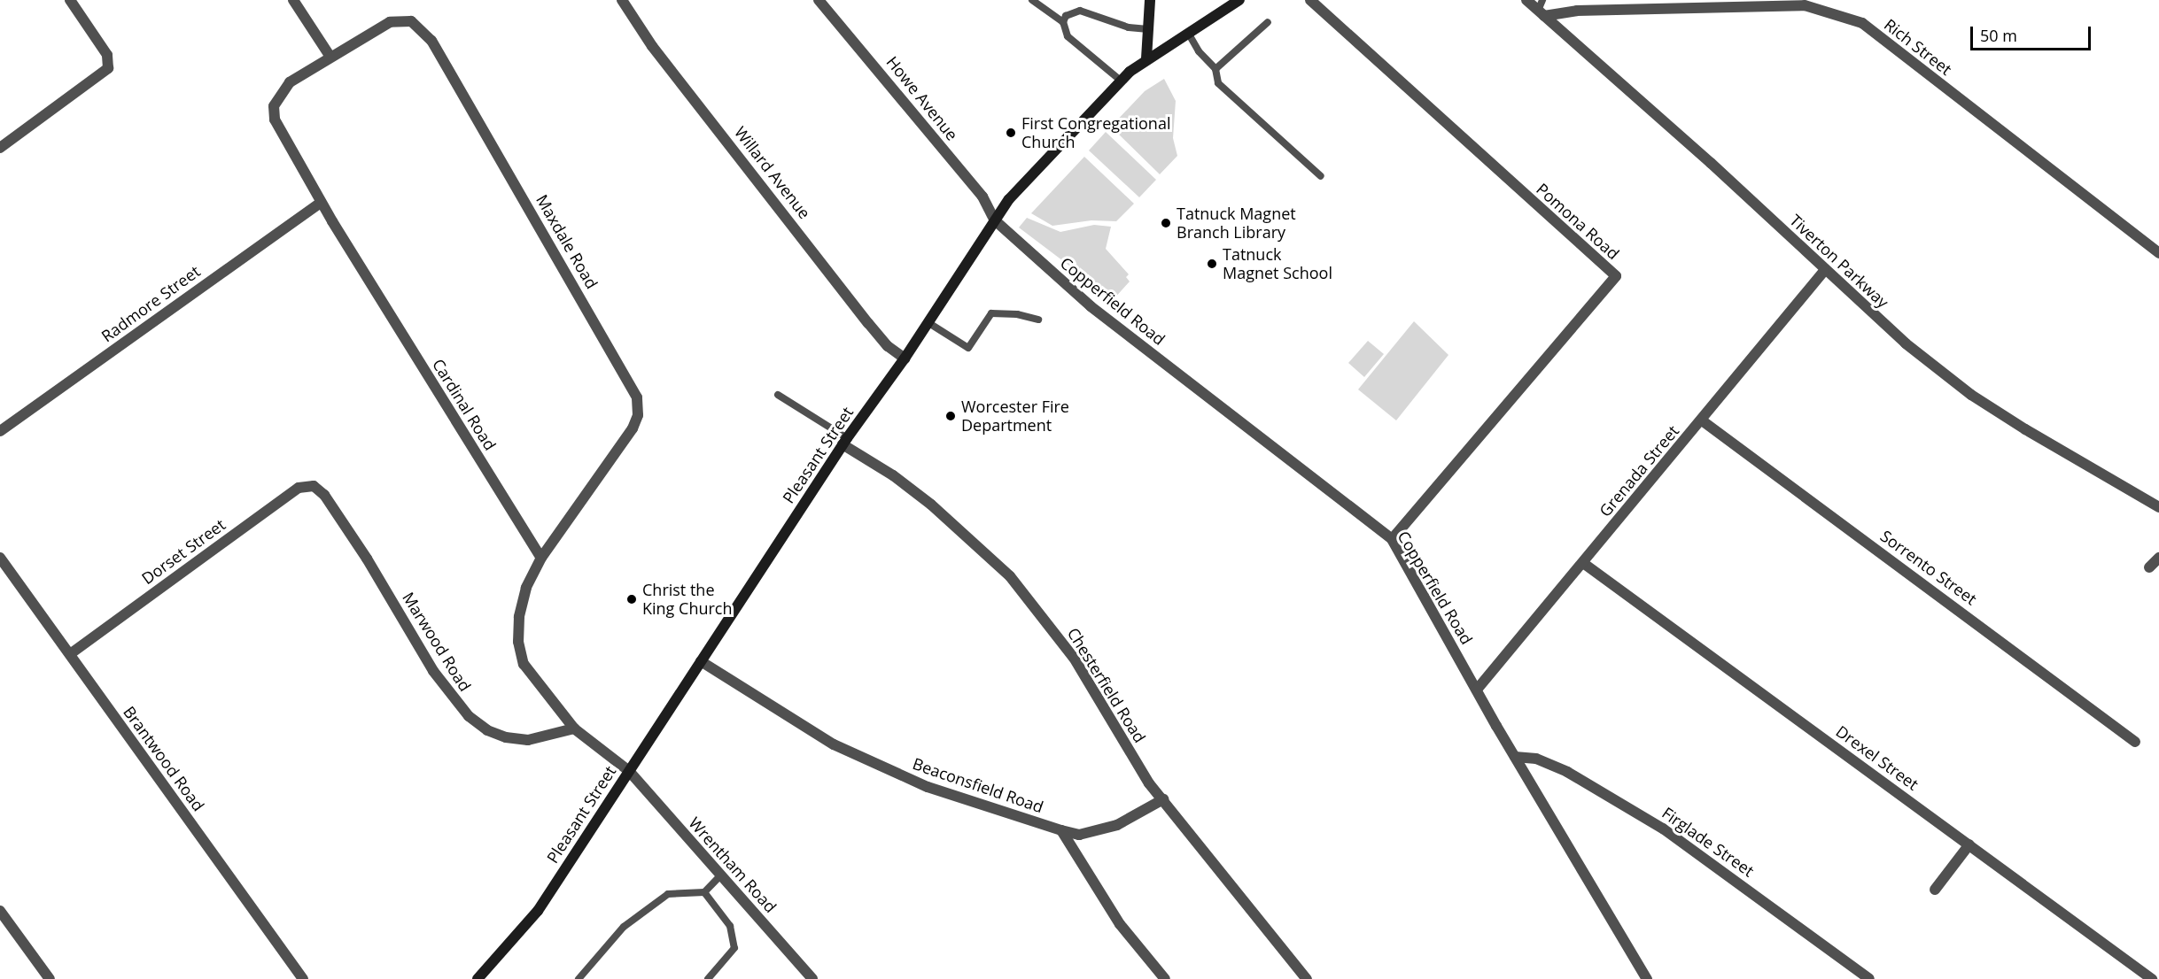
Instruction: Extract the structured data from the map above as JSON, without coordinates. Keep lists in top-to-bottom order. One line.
{"streets":{"main road":["Pleasant Street"],"street":["Rich Street","Howe Avenue","Willard Avenue","Pomona Road","Maxdale Road","Tiverton Parkway","Copperfield Road","Radmore Street","Cardinal Road","Grenada Street","Dorset Street","Sorrento Street","Marwood Road","Chesterfield Road","Drexel Street","Brantwood Road","Beaconsfield Road","Firglade Street","Wrentham Road"]},"crossings":[["Rich Street","Tiverton Parkway"],["Howe Avenue","Copperfield Road"],["Howe Avenue","Pleasant Street"],["Willard Avenue","Pleasant Street"],["Pomona Road","Copperfield Road"],["Maxdale Road","Cardinal Road"],["Tiverton Parkway","Grenada Street"],["Copperfield Road","Pleasant Street"],["Copperfield Road","Grenada Street"],["Copperfield Road","Firglade Street"],["Radmore Street","Cardinal Road"],["Pleasant Street","Chesterfield Road"],["Pleasant Street","Beaconsfield Road"],["Pleasant Street","Wrentham Road"],["Grenada Street","Sorrento Street"],["Grenada Street","Drexel Street"],["Dorset Street","Marwood Road"],["Dorset Street","Brantwood Road"],["Chesterfield Road","Beaconsfield Road"]],"places":["First Congregational Church","Tatnuck Magnet Branch Library","Tatnuck Magnet School","Worcester Fire Department","Christ the King Church"],"scale_bar":"50 m"}
